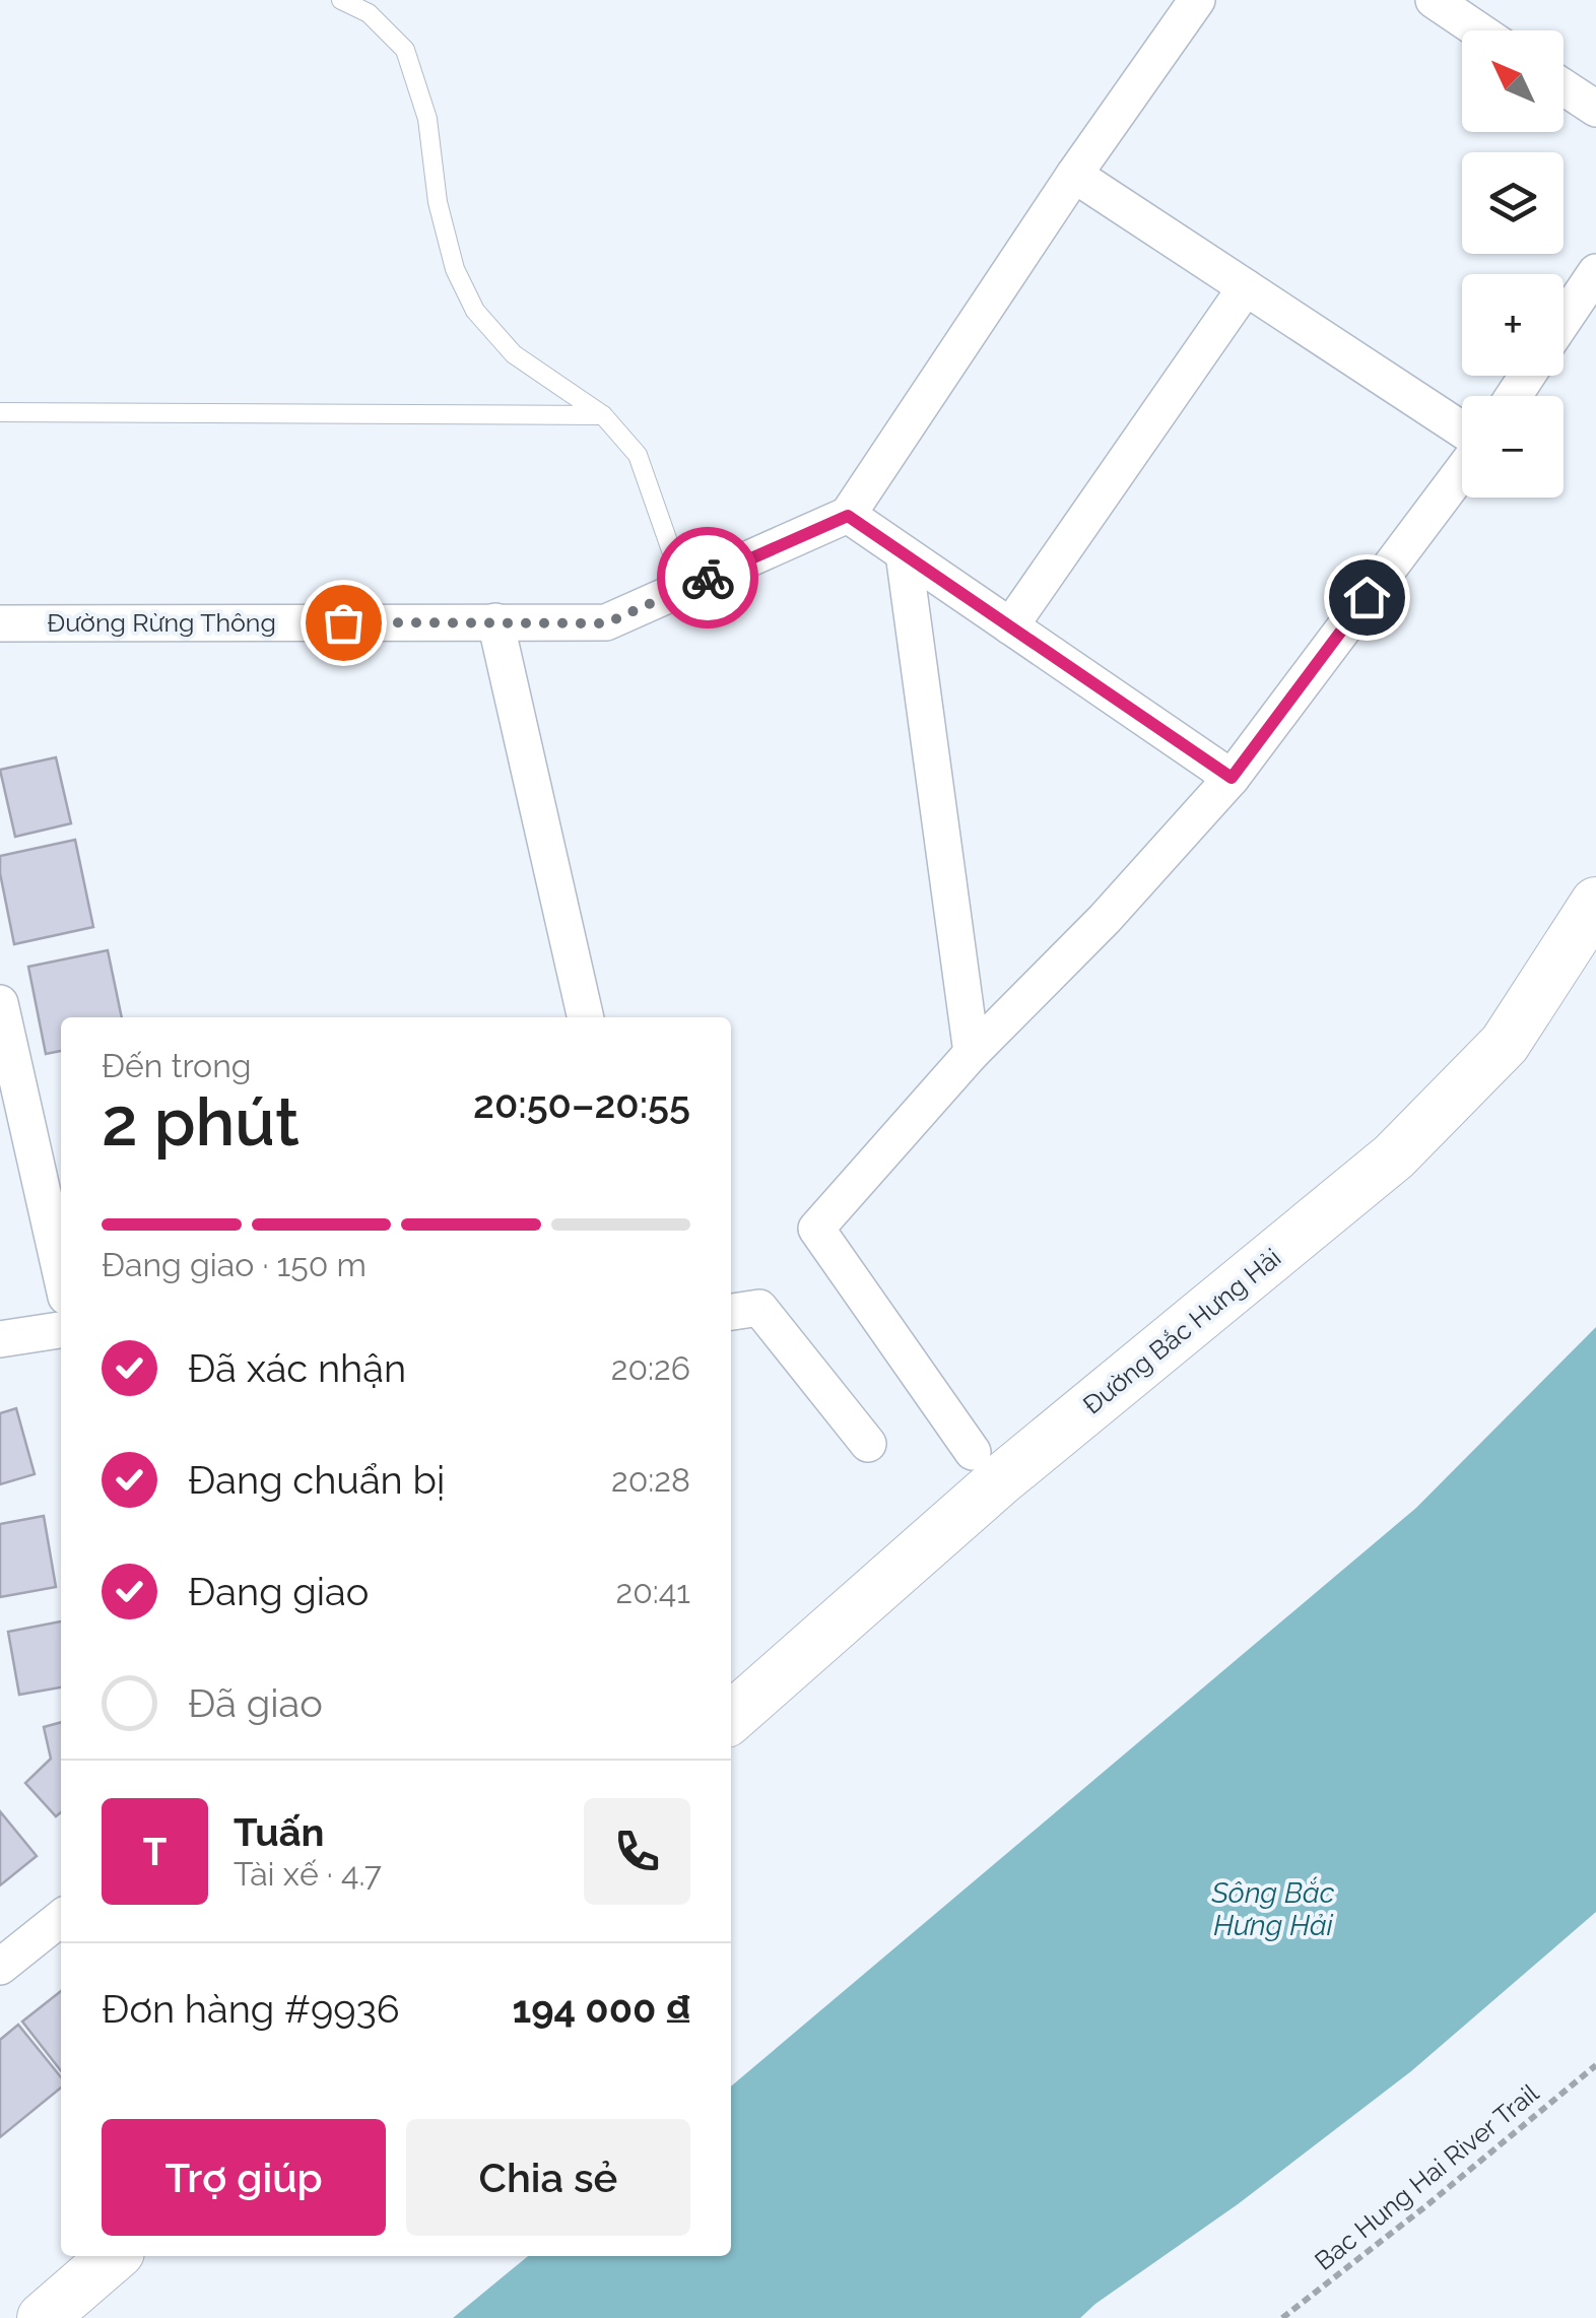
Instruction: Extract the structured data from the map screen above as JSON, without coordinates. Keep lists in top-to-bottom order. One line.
{"streets":{"street":["Đường Rừng Thông","Đường Bắc Hưng Hải"],"path":["Bac Hung Hai River Trail"]},"water":["Sông Bắc Hưng Hải"],"north":"top left","page":{"map_buttons":["+","−"],"heading":["2 phút","Đến trong","20:50–20:55"],"panel":["Tuấn","Tài xế · 4.7","Đơn hàng #9936","194 000 ₫"],"bar":"Đang giao · 150 m","list":[["Đã xác nhận","20:26"],["Đang chuẩn bị","20:28"],["Đang giao","20:41"],"Đã giao"],"round":"T","buttons":["Trợ giúp","Chia sẻ"]}}
